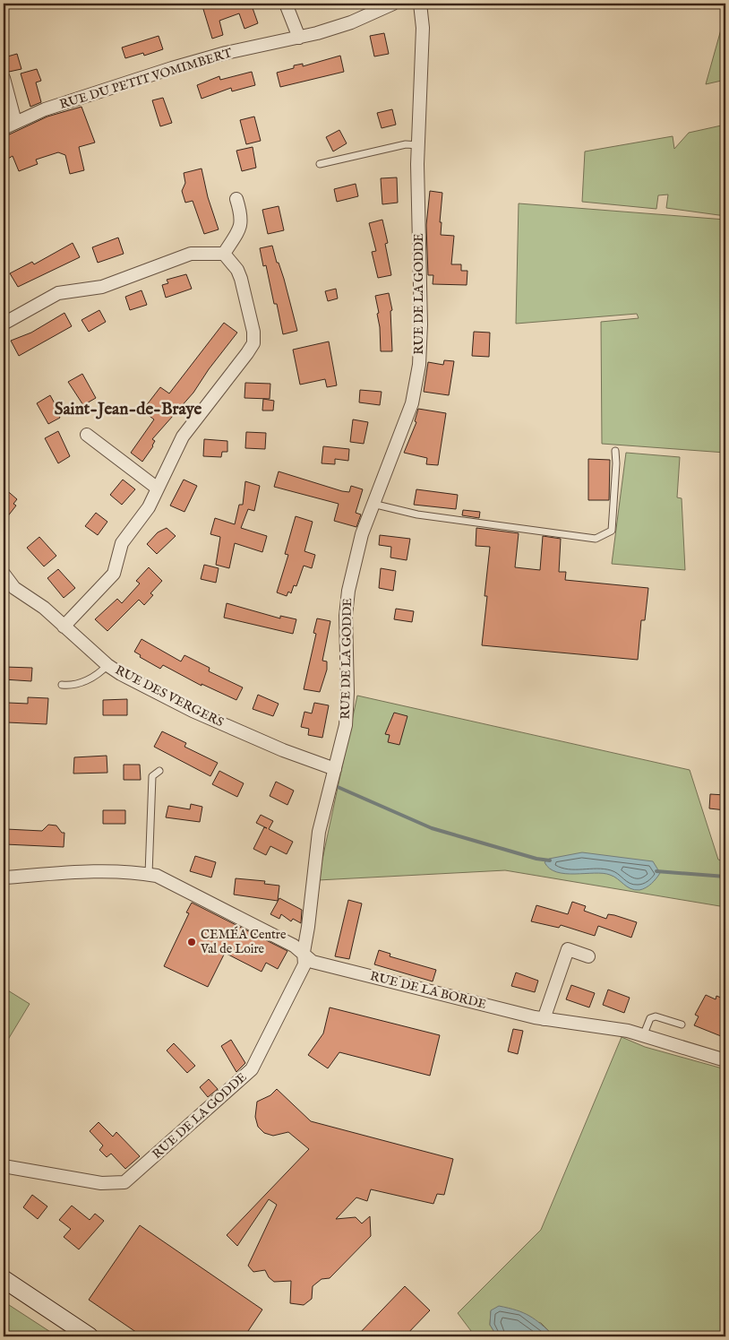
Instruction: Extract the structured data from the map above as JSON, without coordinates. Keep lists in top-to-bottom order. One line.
{"streets":{"street":["RUE DU PETIT VOMIMBERT","RUE DE LA GODDE","RUE DES VERGERS","RUE DE LA BORDE"]},"crossings":[["RUE DE LA GODDE","RUE DES VERGERS"],["RUE DE LA GODDE","RUE DE LA BORDE"]],"districts":["Saint-Jean-de-Braye"],"places":["CEMÉA Centre Val de Loire"]}
